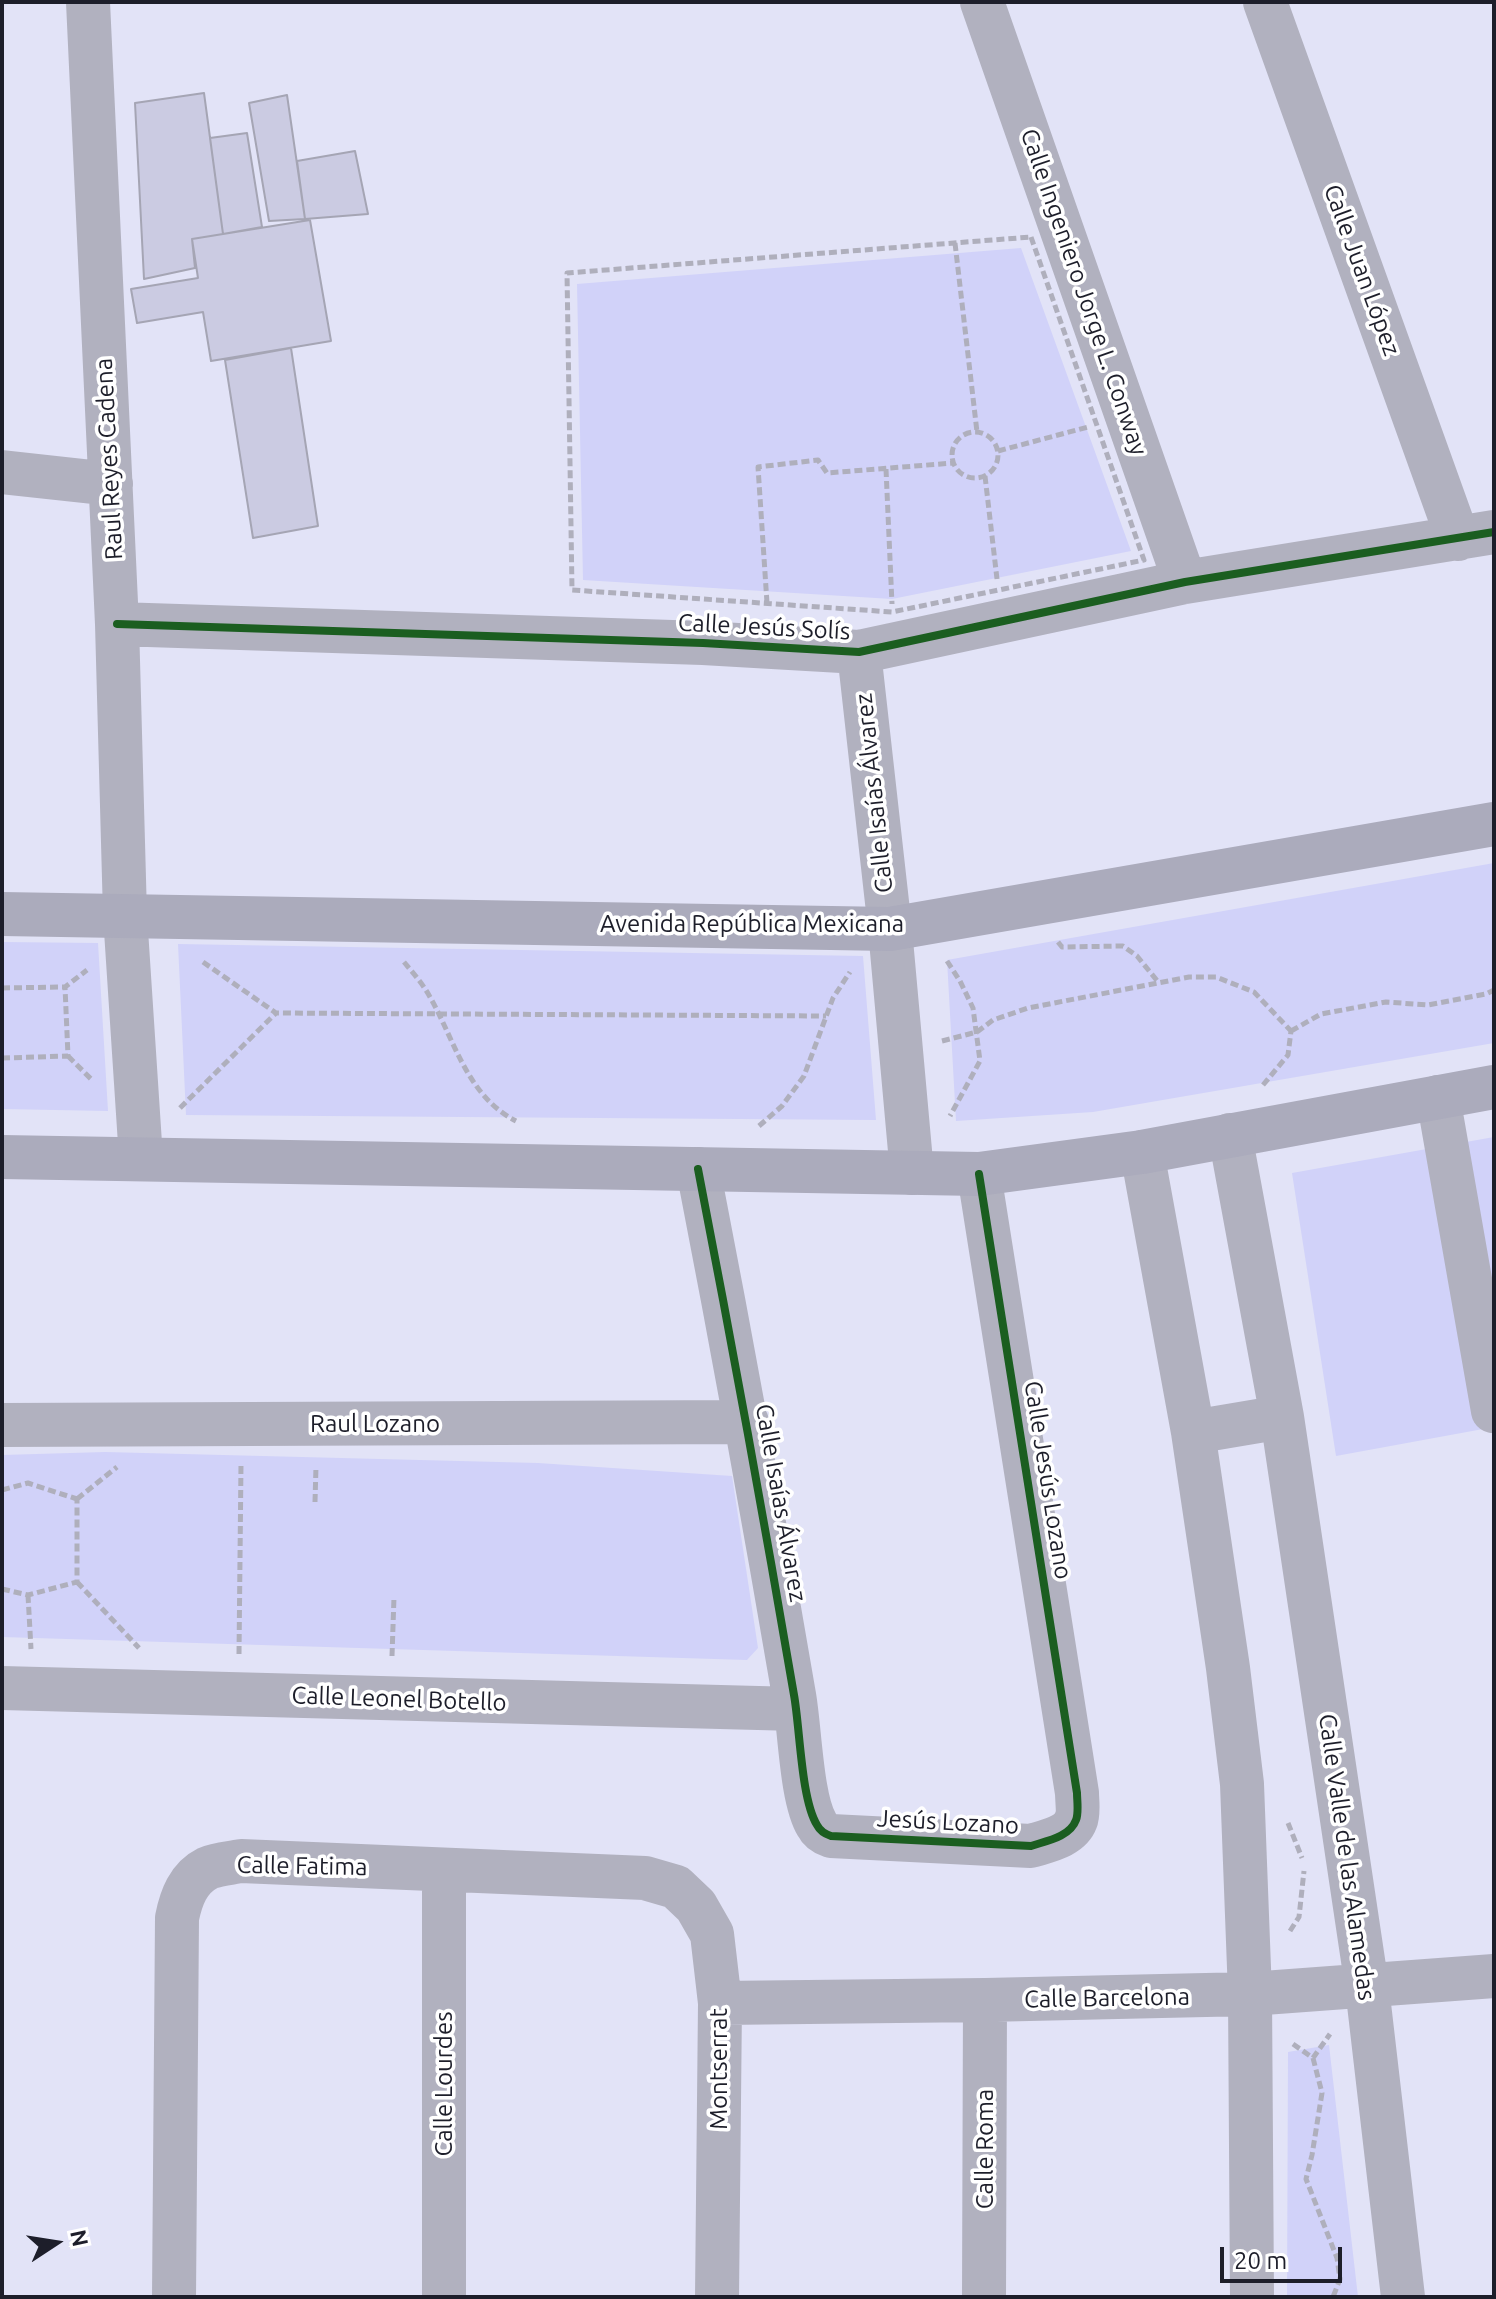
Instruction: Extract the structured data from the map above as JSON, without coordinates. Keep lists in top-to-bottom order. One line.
{"streets":{"main road":["Avenida República Mexicana"],"street":["Calle Juan López","Calle Ingeniero Jorge L. Conway","Raul Reyes Cadena","Calle Jesús Solís","Calle Isaías Álvarez","Raul Lozano","Calle Jesús Lozano","Calle Leonel Botello","Jesús Lozano","Calle Valle de las Alamedas","Calle Fatima","Calle Barcelona","Montserrat","Calle Lourdes","Calle Roma"]},"crossings":[["Calle Juan López","Calle Jesús Solís"],["Calle Ingeniero Jorge L. Conway","Calle Jesús Solís"],["Raul Reyes Cadena","Calle Jesús Solís"],["Raul Reyes Cadena","Avenida República Mexicana"],["Calle Jesús Solís","Calle Isaías Álvarez"],["Calle Isaías Álvarez","Avenida República Mexicana"],["Calle Isaías Álvarez","Raul Lozano"],["Calle Isaías Álvarez","Calle Leonel Botello"],["Calle Isaías Álvarez","Jesús Lozano"],["Calle Jesús Lozano","Jesús Lozano"],["Calle Valle de las Alamedas","Calle Barcelona"],["Calle Fatima","Montserrat"],["Calle Fatima","Calle Lourdes"],["Calle Barcelona","Montserrat"],["Calle Barcelona","Calle Roma"]],"scale_bar":"20 m","north":"right"}
